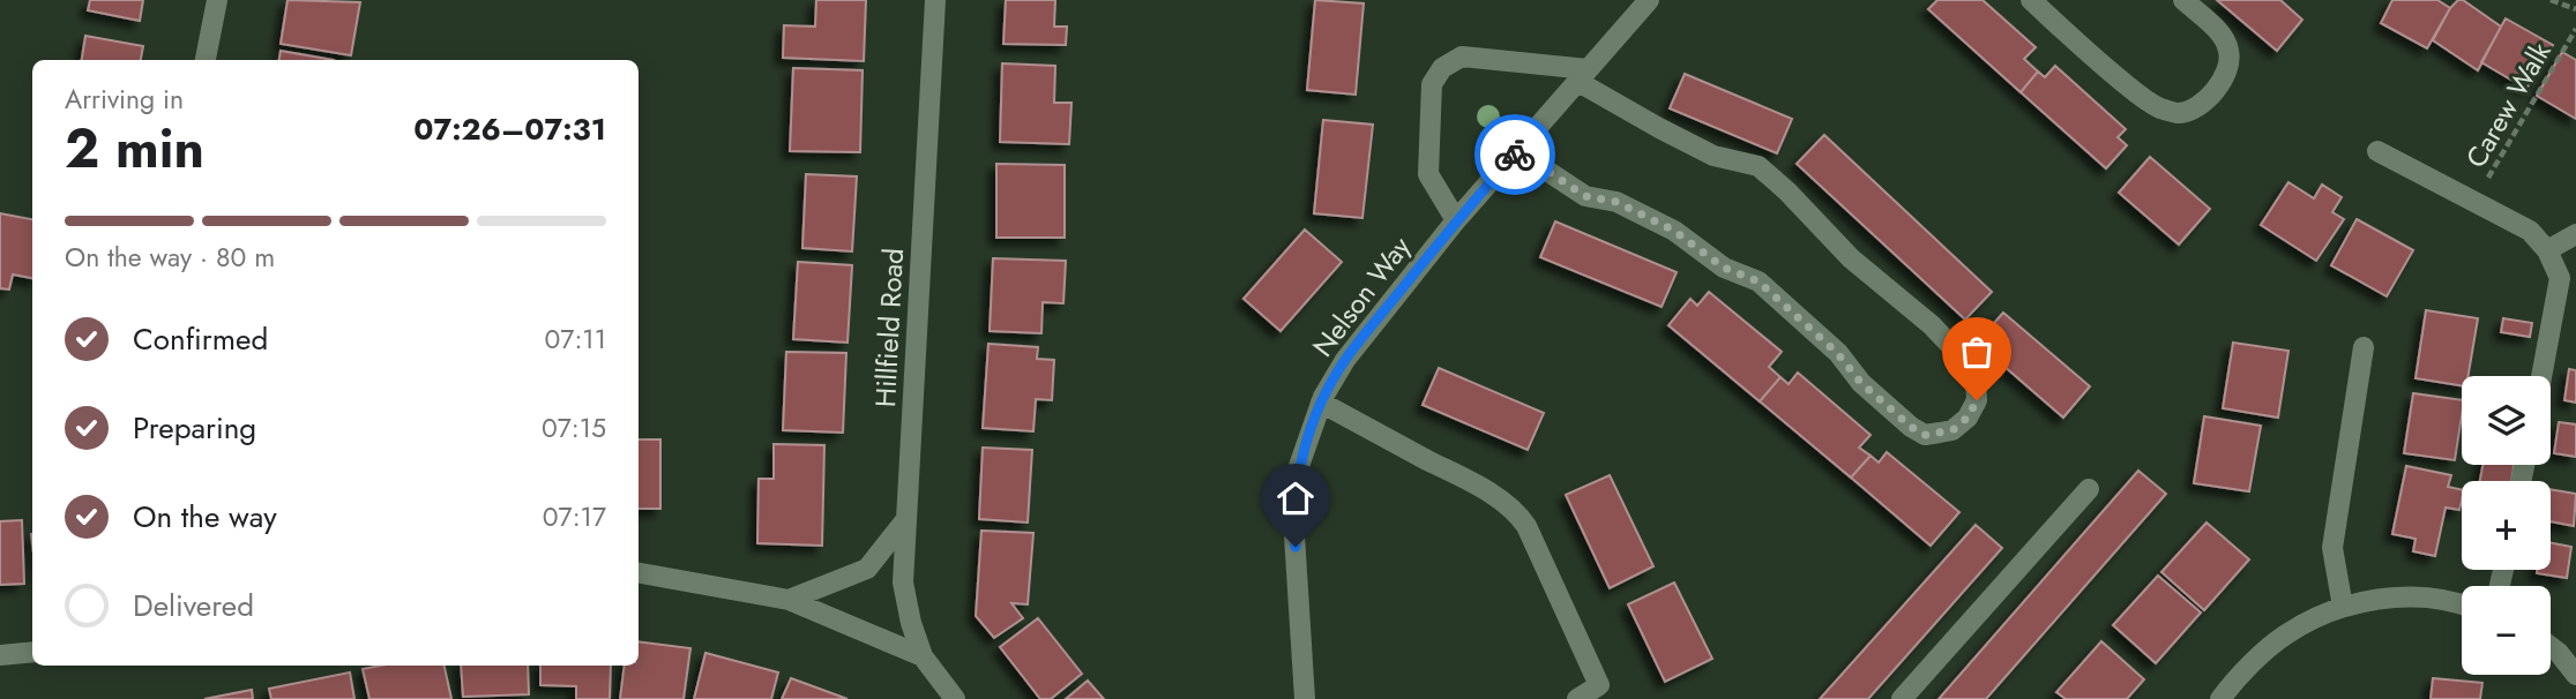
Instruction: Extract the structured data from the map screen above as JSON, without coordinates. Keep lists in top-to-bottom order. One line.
{"streets":{"street":["Nelson Way","Hillfield Road"],"path":["Carew Walk"]},"page":{"heading":["2 min","Arriving in","07:26–07:31"],"bar":"On the way · 80 m","list":[["Confirmed","07:11"],["Preparing","07:15"],["On the way","07:17"],"Delivered"],"map_buttons":["+","−"]}}
